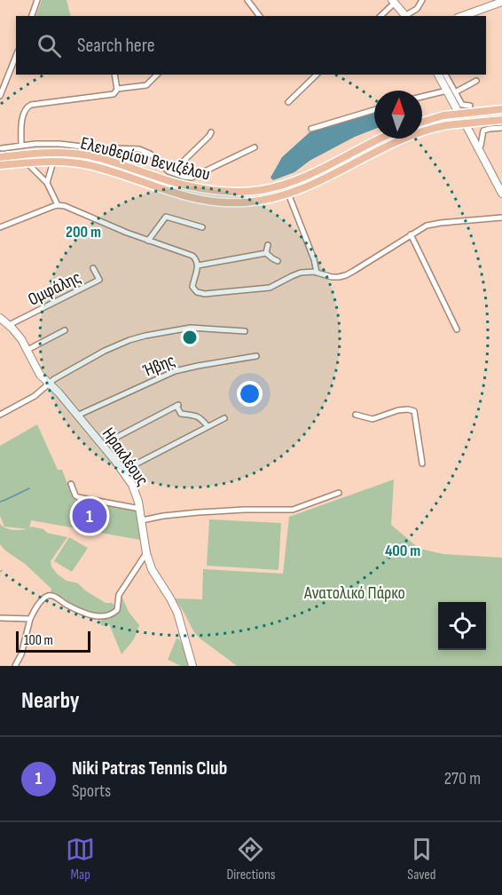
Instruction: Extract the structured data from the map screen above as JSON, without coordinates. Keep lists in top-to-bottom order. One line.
{"streets":{"main road":["Ελευθερίου Βενιζέλου"],"street":["Ομφάλης","Ήβης","Ηρακλέους"]},"crossings":[["Ομφάλης","Ηρακλέους"],["Ήβης","Ηρακλέους"]],"parks":["Ανατολικό Πάρκο"],"scale_bar":"100 m","north":"top","page":{"search":"Search here","pins":"1","scale":"100 m","heading":"Nearby","list":[{"mark":"1","name":"Niki Patras Tennis Club","note":"Sports","value":"270 m"}],"nav":["Map","Directions","Saved"]},"rings":["200 m","400 m"]}
